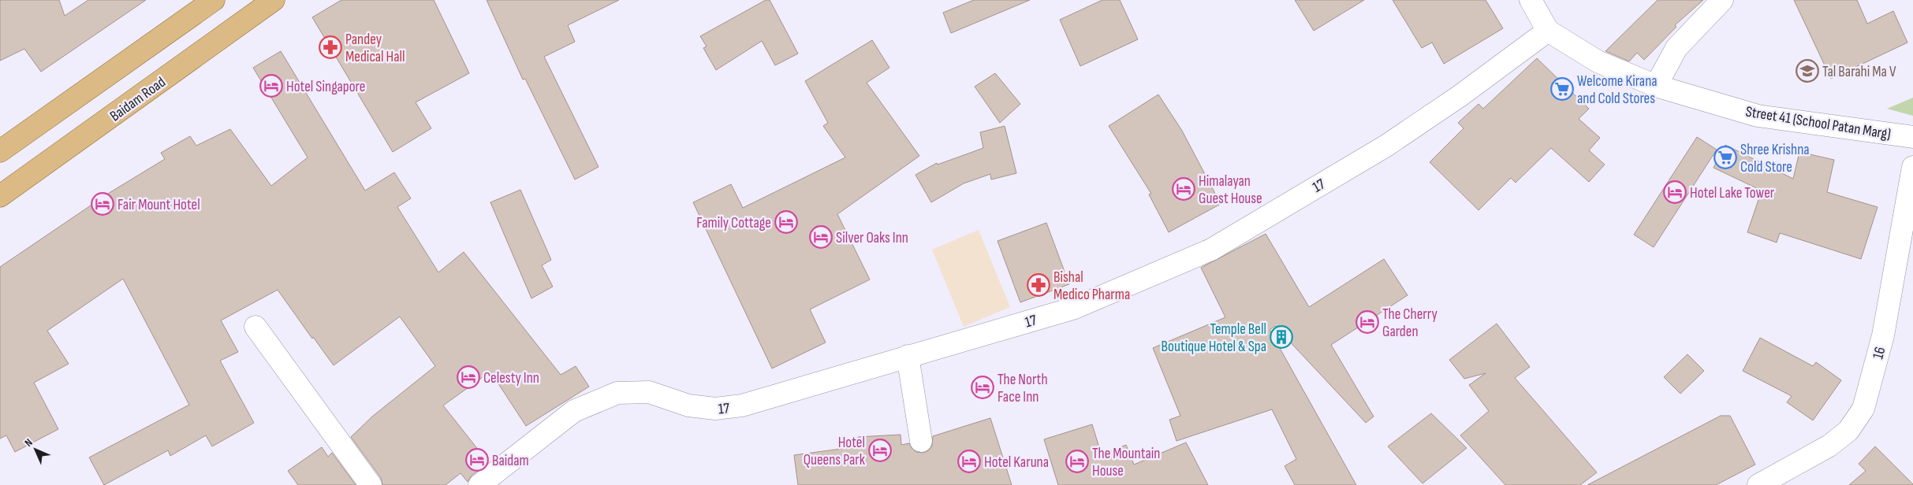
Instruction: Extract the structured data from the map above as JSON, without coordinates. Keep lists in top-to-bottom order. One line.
{"streets":{"main road":["Baidam Road"],"street":["Street 41 (School Patan Marg)","17","16"]},"crossings":[["Street 41 (School Patan Marg)","17"]],"places":{"pharmacy":["Pandey Medical Hall","Bishal Medico Pharma"],"school or university":["Tal Barahi Ma V"],"hotel":["Hotel Singapore","Himalayan Guest House","Hotel Lake Tower","Fair Mount Hotel","Family Cottage","Silver Oaks Inn","The Cherry Garden","Celesty Inn","The North Face Inn","Hotel Queens Park","Baidam","Hotel Karuna","The Mountain House"],"supermarket":["Welcome Kirana and Cold Stores","Shree Krishna Cold Store"],"building":["Temple Bell Boutique Hotel & Spa"]},"north":"top left"}
